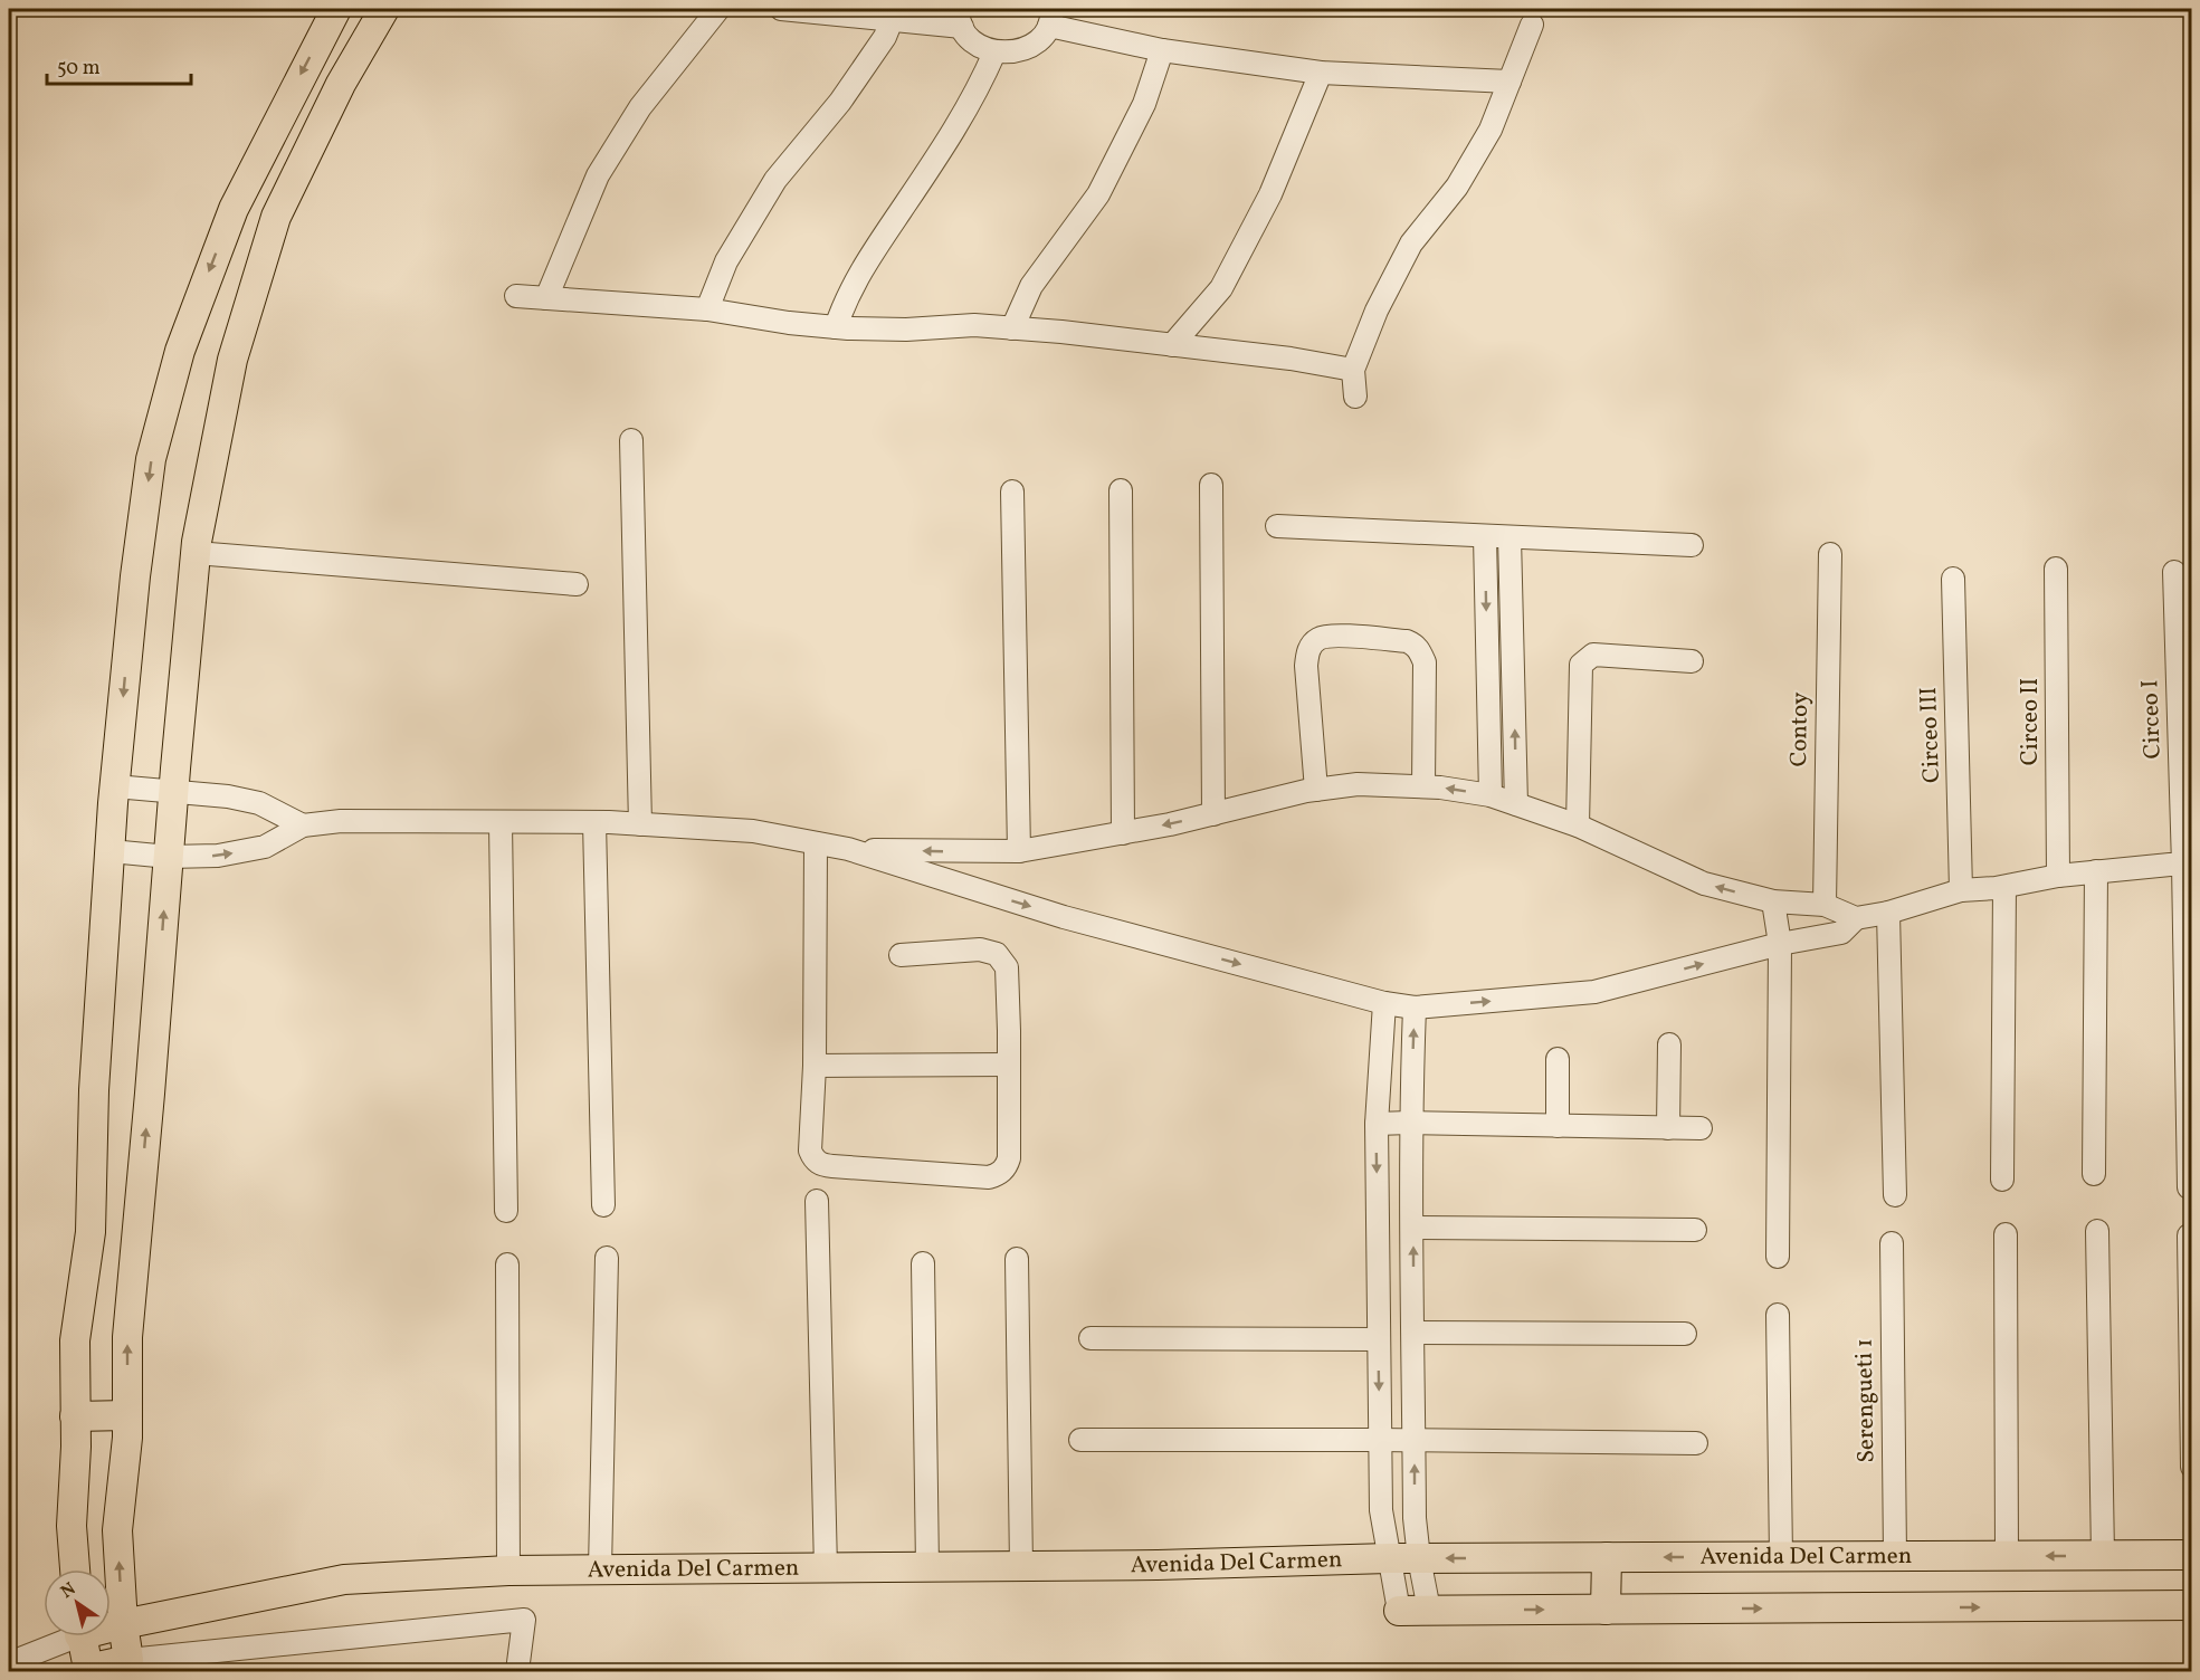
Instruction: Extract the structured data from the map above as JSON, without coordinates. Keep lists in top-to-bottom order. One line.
{"streets":{"main road":["Avenida Del Carmen"],"street":["Circeo I","Circeo II","Contoy","Circeo III","Serengueti 1"]},"crossings":[["Serengueti 1","Avenida Del Carmen"]],"scale_bar":"50 m","north":"top left"}
